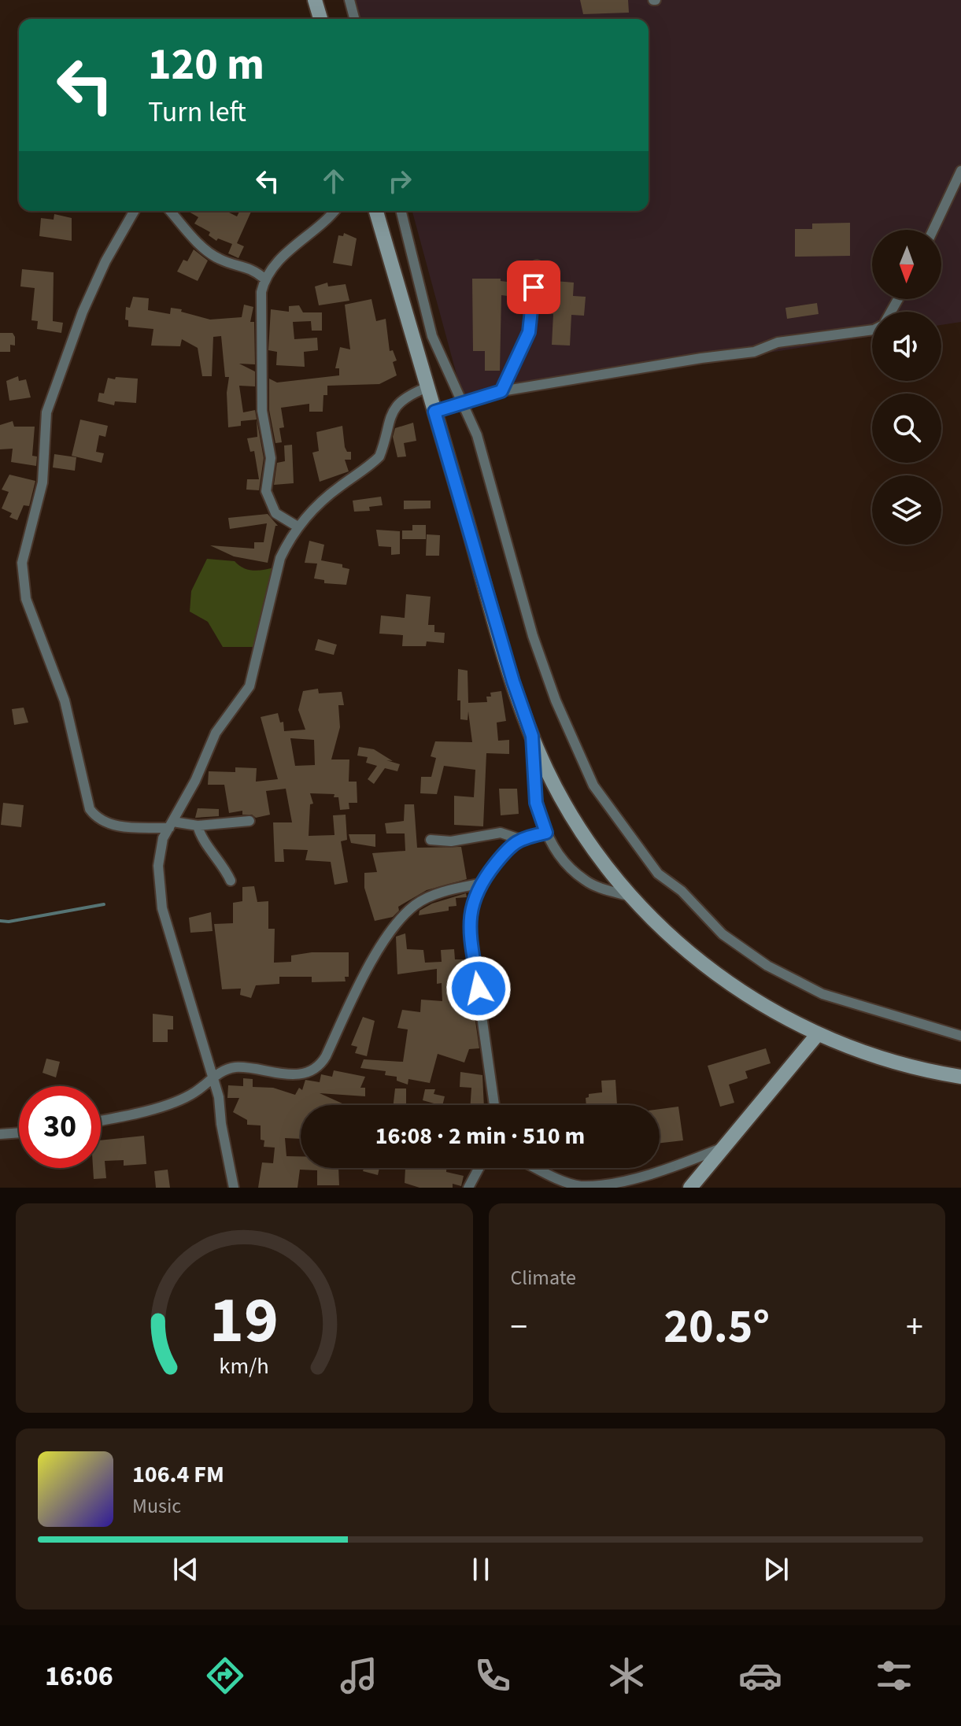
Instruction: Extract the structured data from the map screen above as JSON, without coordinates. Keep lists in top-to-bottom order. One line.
{"north":"bottom","page":{"turn":["120 m","Turn left"],"limit":"30","trip":"16:08 · 2 min · 510 m","tile":"Climate","heat":["−","20.5°","+"],"song":["106.4 FM","Music"],"tabs":"16:06","gauge":["19","km/h"]}}
